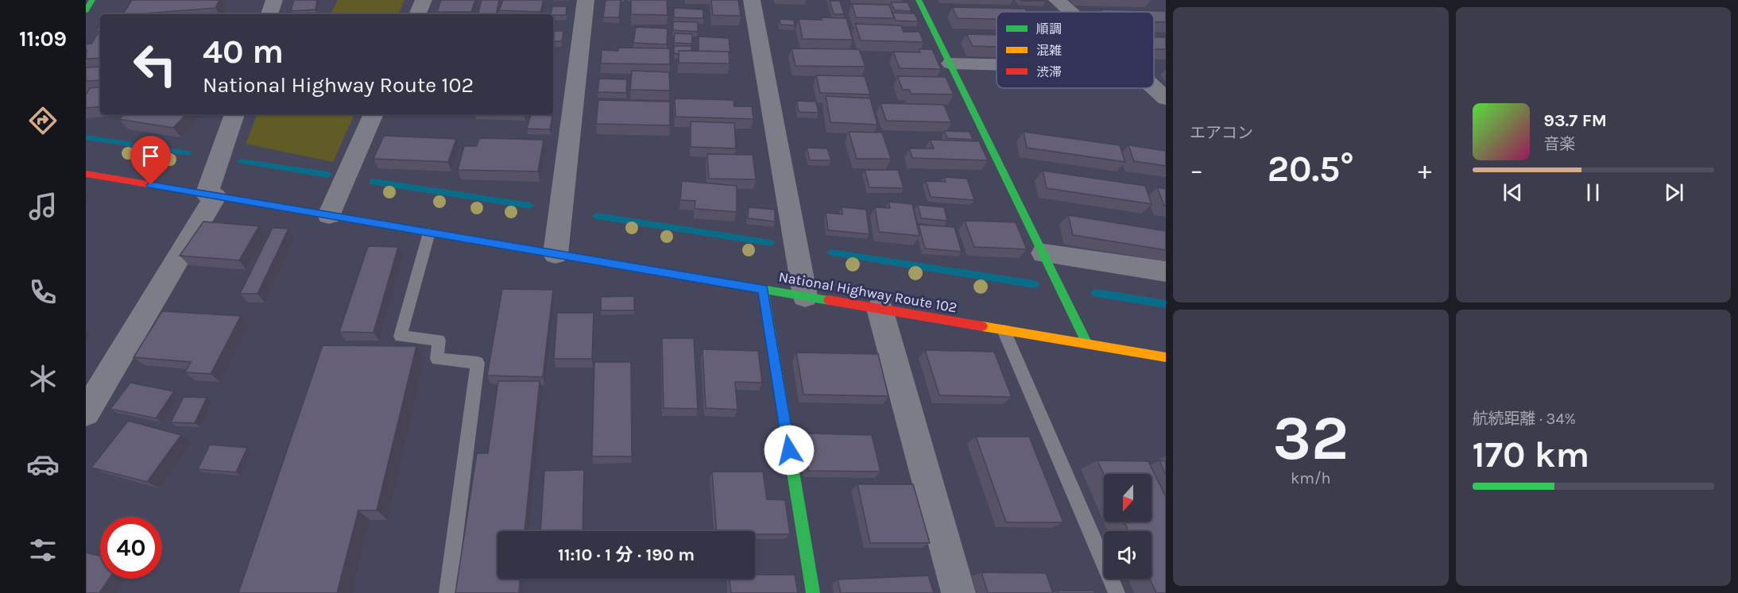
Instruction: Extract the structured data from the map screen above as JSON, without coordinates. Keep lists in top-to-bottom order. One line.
{"streets":{"main road":["National Highway Route 102"]},"legend":["順調","混雑","渋滞"],"north":"bottom","page":{"tabs":"11:09","tile":["エアコン",["32","km/h"],["航続距離 · 34%","170 km"]],"turn":["40 m","National Highway Route 102"],"song":["93.7 FM","音楽"],"heat":["−","20.5°","+"],"limit":"40","trip":"11:10 · 1 分 · 190 m"}}
